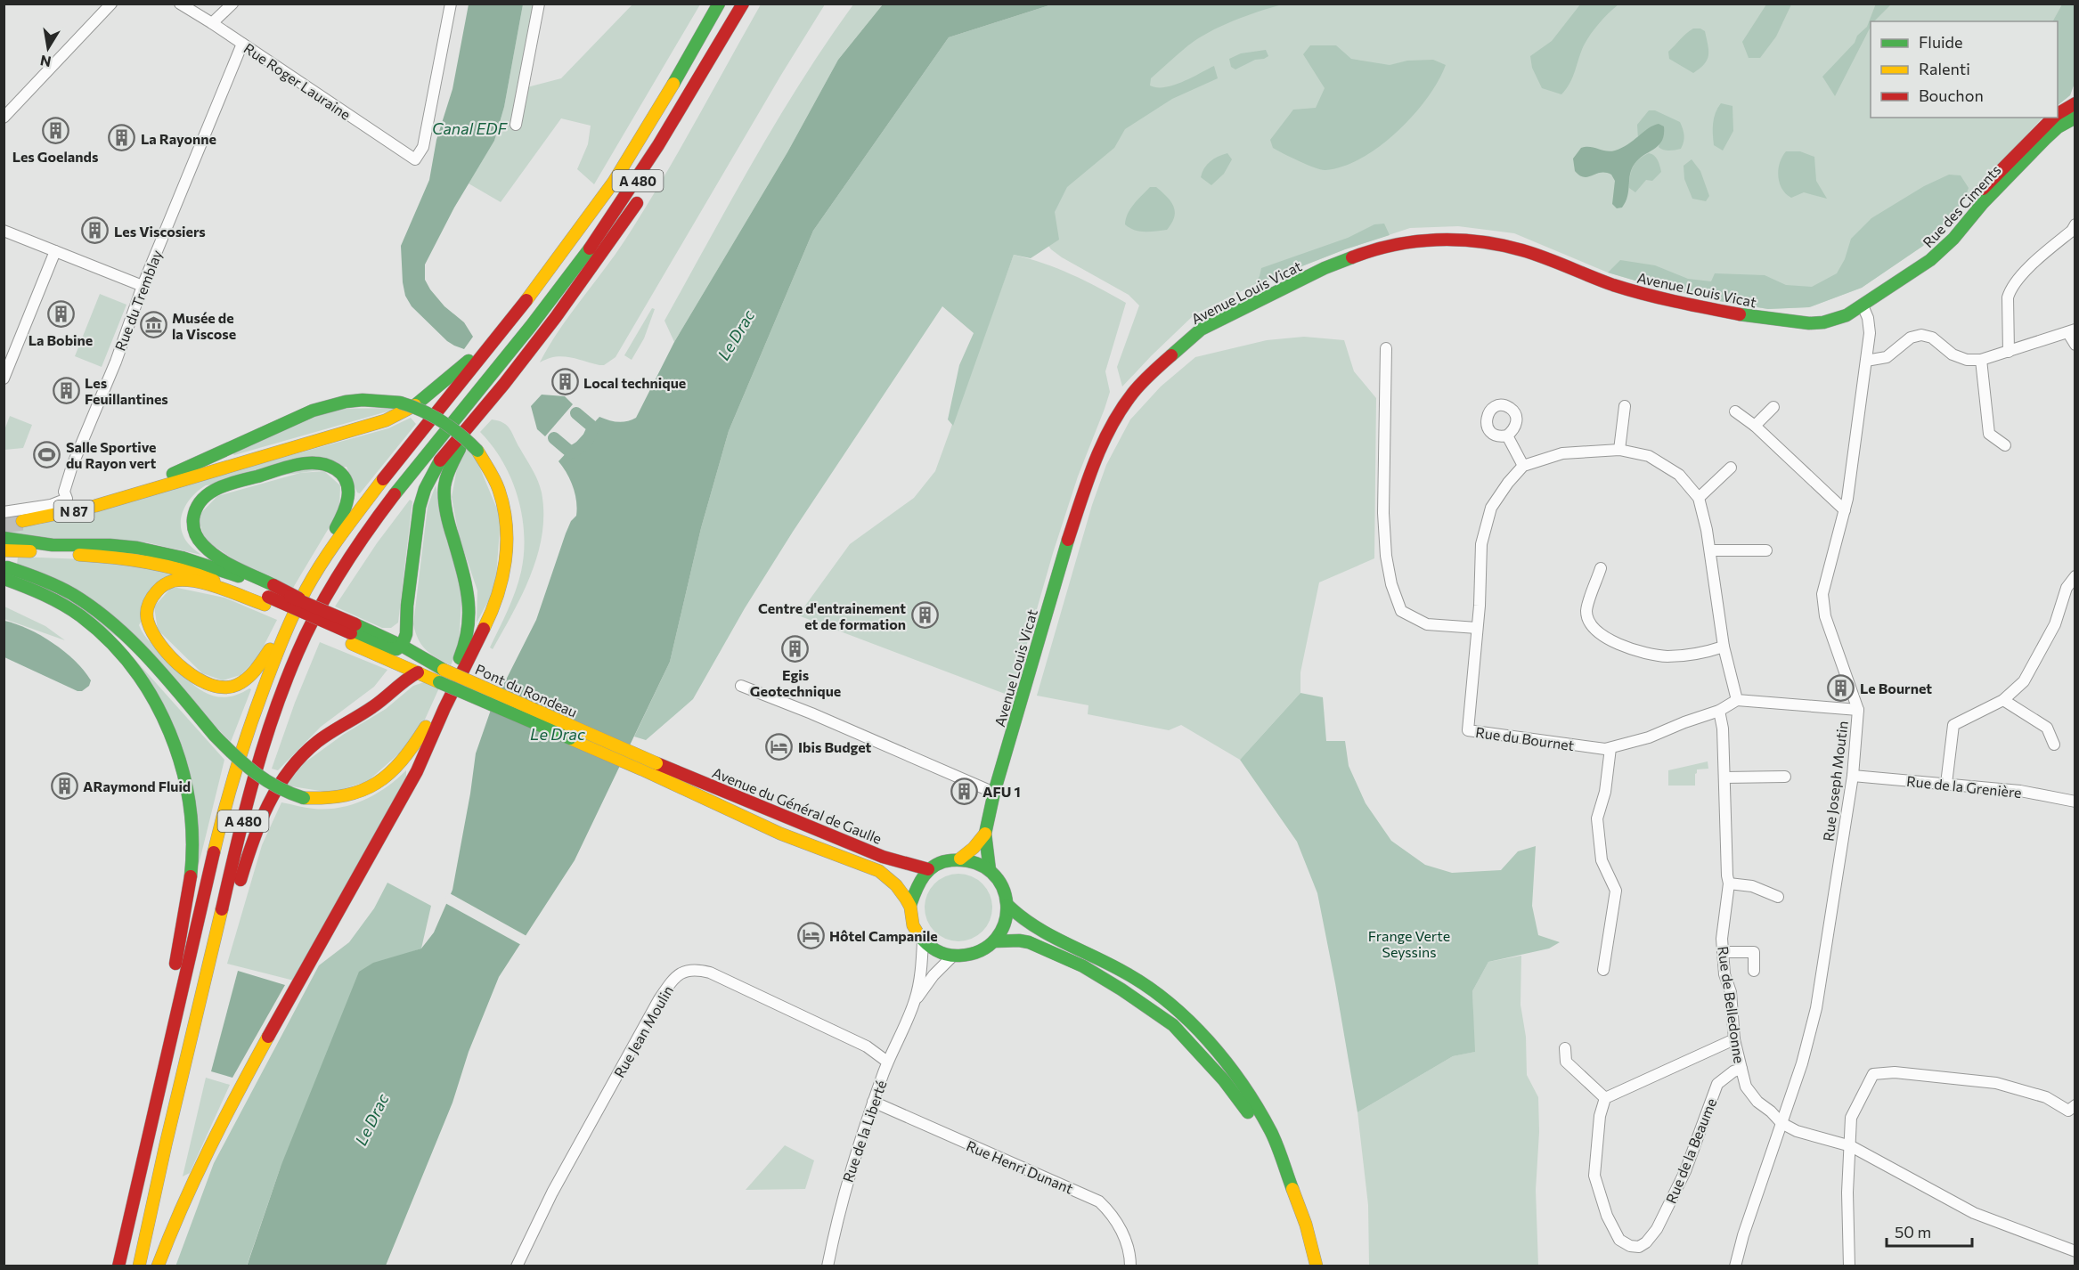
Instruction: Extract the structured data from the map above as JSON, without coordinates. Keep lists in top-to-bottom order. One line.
{"streets":{"main road":["A 480","Rue des Ciments","Avenue Louis Vicat","N 87","Pont du Rondeau","Avenue du Général de Gaulle"],"street":["Rue Roger Lauraine","Rue du Tremblay","Rue du Bournet","Rue Joseph Moutin","Rue de la Grenière","Rue de Belledonne","Rue Jean Moulin","Rue de la Liberté","Rue de la Beaume","Rue Henri Dunant"]},"crossings":[["Rue Roger Lauraine","Rue du Tremblay"],["Rue des Ciments","Avenue Louis Vicat"],["Rue des Ciments","Rue Joseph Moutin"],["Avenue Louis Vicat","Rue Joseph Moutin"],["Pont du Rondeau","Avenue du Général de Gaulle"],["Rue du Bournet","Rue de Belledonne"],["Rue Joseph Moutin","Rue de la Grenière"],["Rue Joseph Moutin","Rue de Belledonne"],["Avenue du Général de Gaulle","Rue de la Liberté"],["Rue de Belledonne","Rue de la Beaume"],["Rue Jean Moulin","Rue de la Liberté"],["Rue de la Liberté","Rue Henri Dunant"]],"water":["Canal EDF","Le Drac"],"parks":["Frange Verte Seyssins"],"places":{"building":["Les Goelands","La Rayonne","Les Viscosiers","La Bobine","Local technique","Les Feuillantines","Centre d'entrainement et de formation","Egis Geotechnique","Le Bournet","ARaymond Fluid","AFU 1"],"museum":["Musée de la Viscose"],"sports":["Salle Sportive du Rayon vert"],"hotel":["Ibis Budget","Hôtel Campanile"]},"legend":["Fluide","Ralenti","Bouchon"],"scale_bar":"50 m","north":"bottom"}
